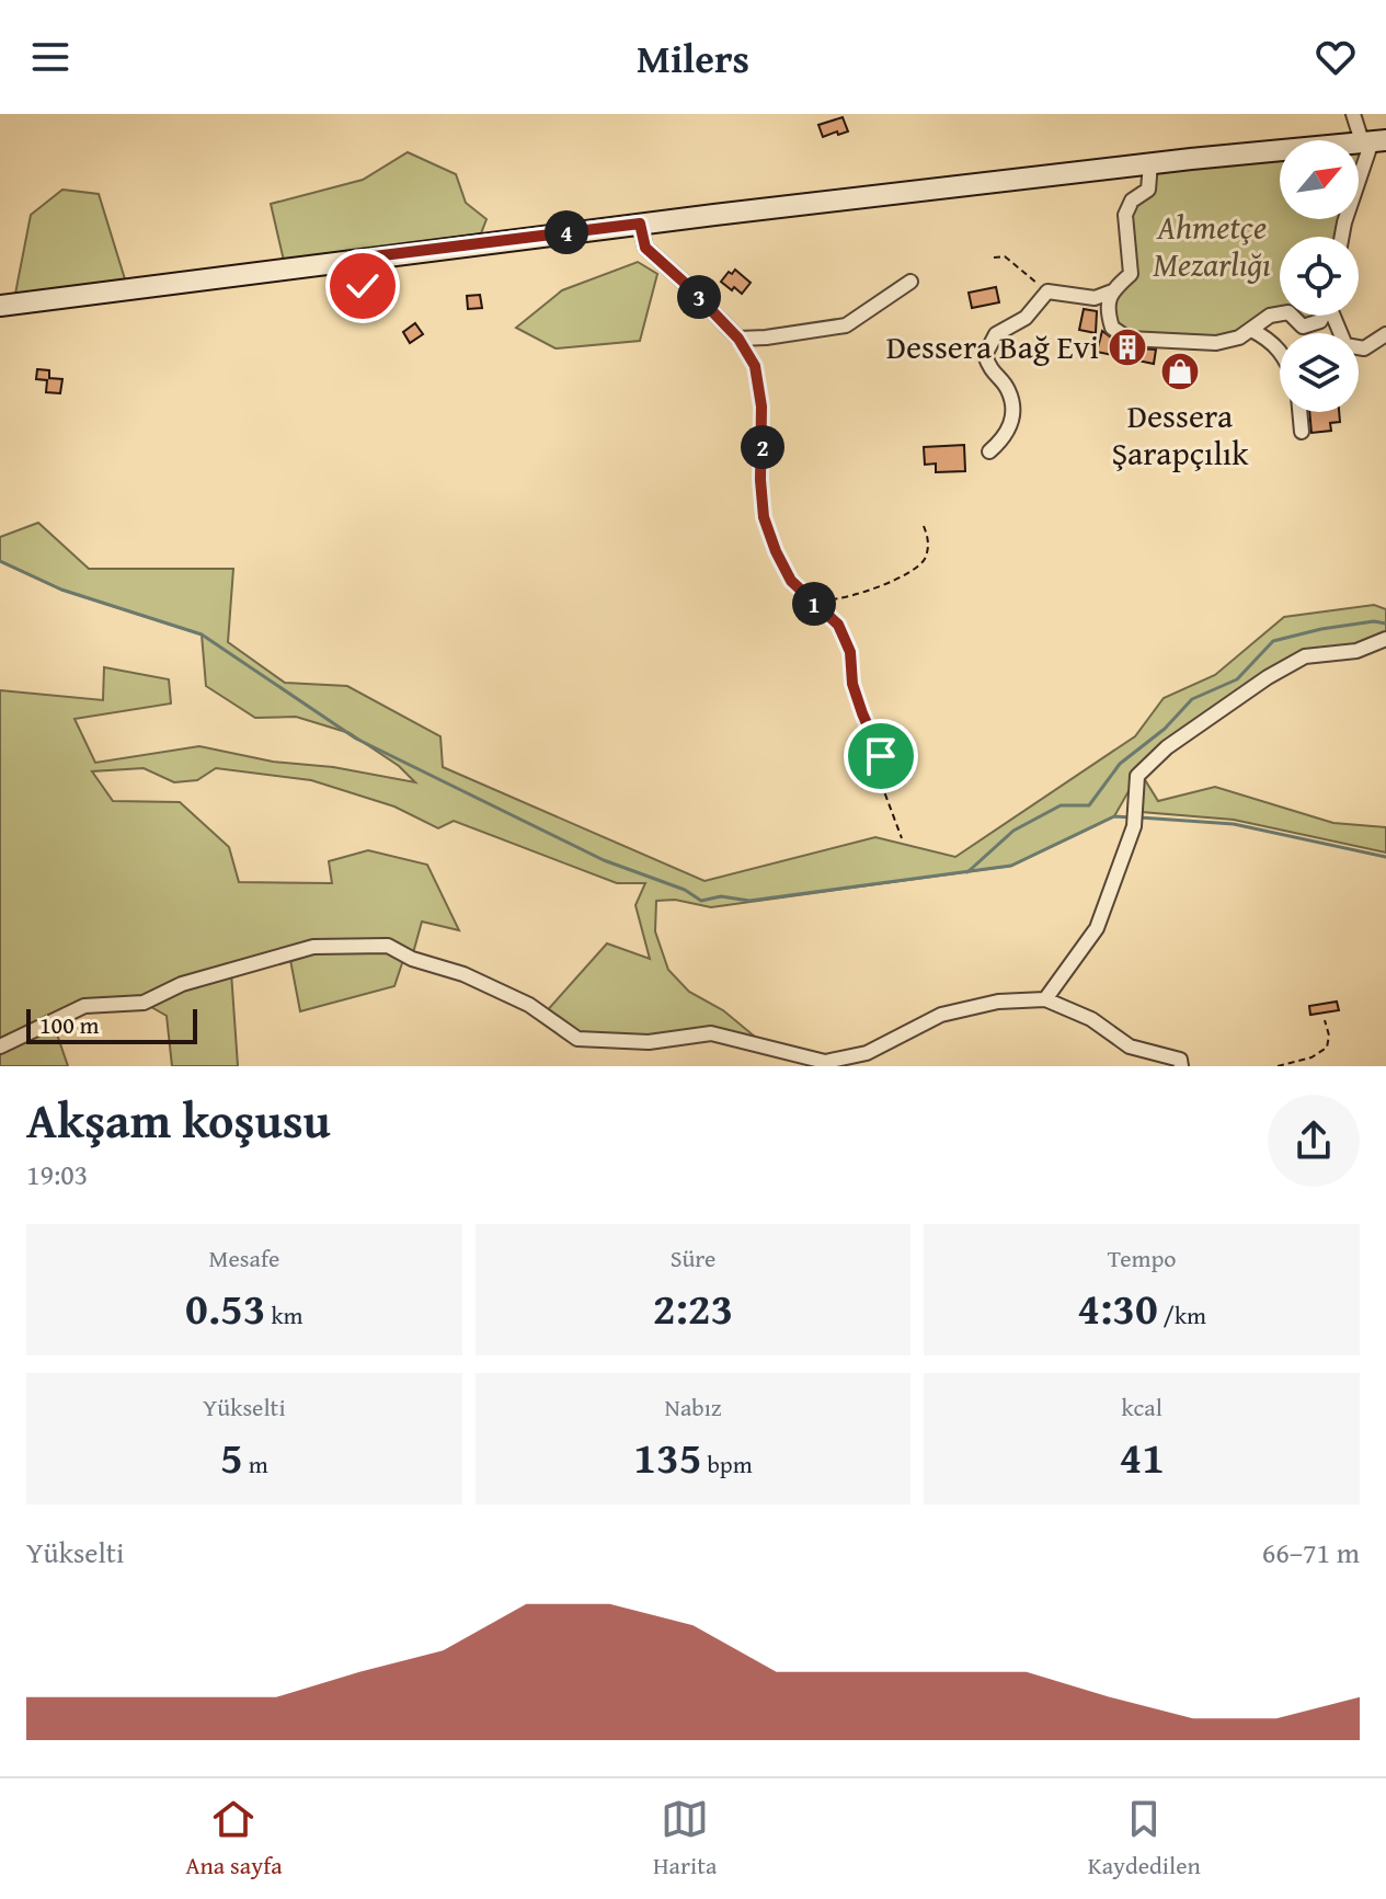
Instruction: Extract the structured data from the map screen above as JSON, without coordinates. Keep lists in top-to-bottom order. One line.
{"parks":["Ahmetçe Mezarlığı"],"places":{"building":["Dessera Bağ Evi"],"shop":["Dessera Şarapçılık"]},"scale_bar":"100 m","north":"top right","page":{"header":"Milers","pins":["4","3","2","1"],"scale":"100 m","heading":["Akşam koşusu","19:03"],"stats":[["Mesafe","0.53 km"],["Süre","2:23"],["Tempo","4:30 /km"],["Yükselti","5 m"],["Nabız","135 bpm"],["kcal","41"]],"chart":["Yükselti","66–71 m"],"tabs":["Ana sayfa","Harita","Kaydedilen"]}}
